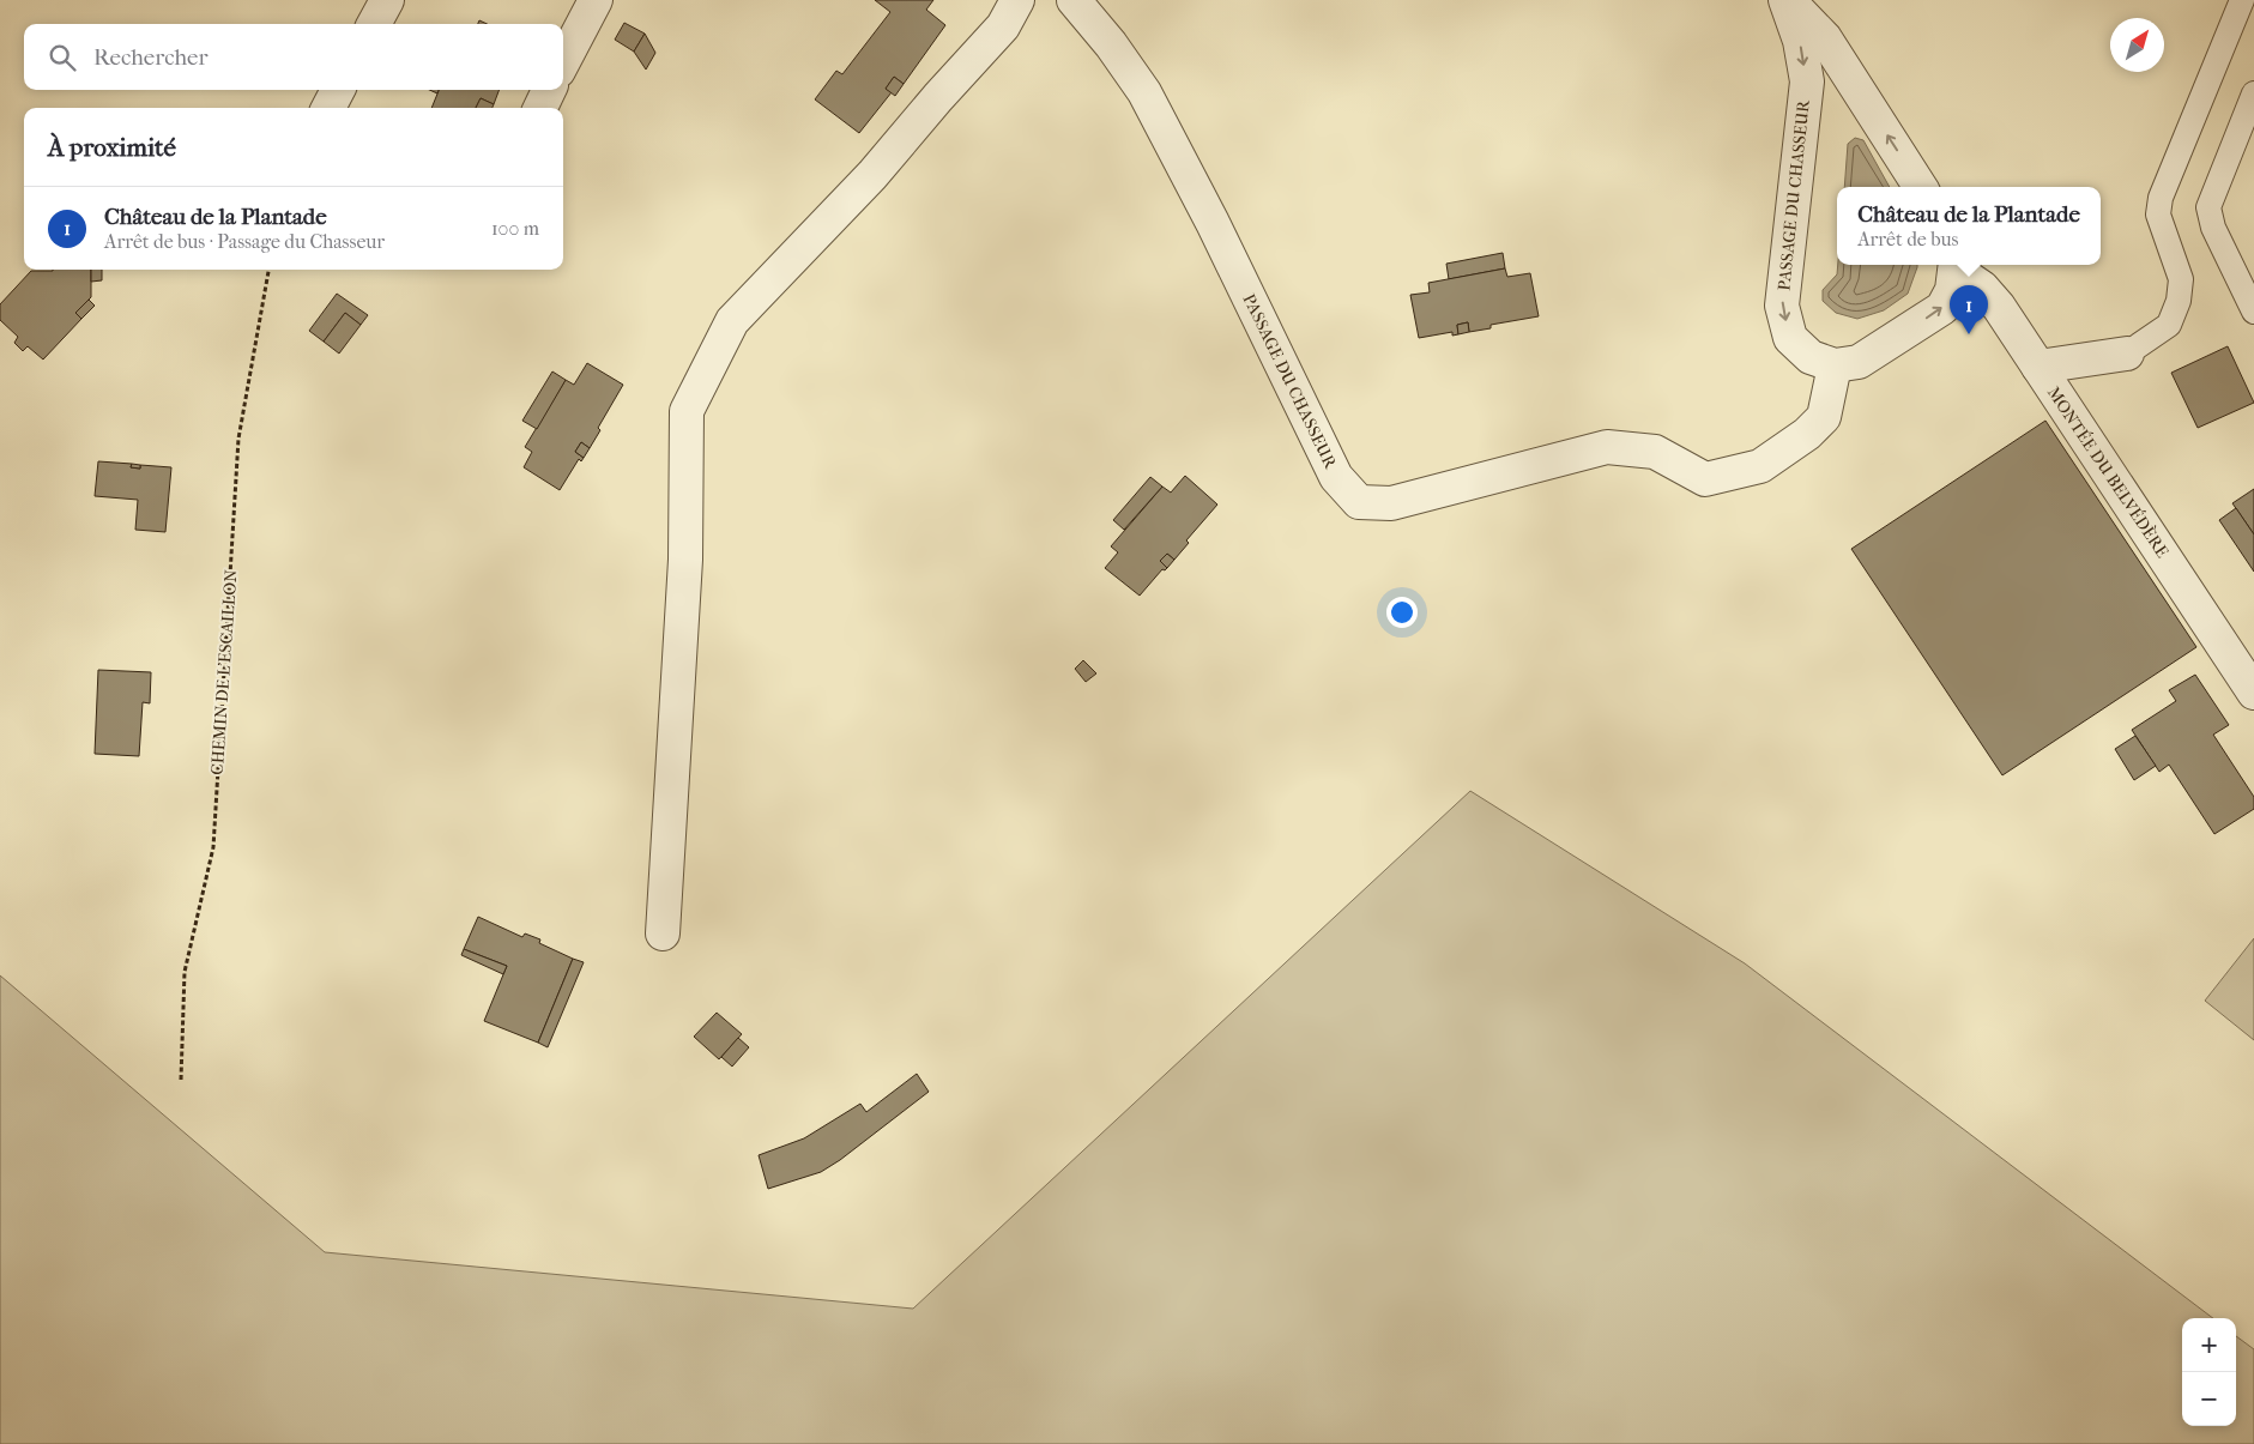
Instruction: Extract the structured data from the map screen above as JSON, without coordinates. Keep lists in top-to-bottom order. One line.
{"streets":{"street":["PASSAGE DU CHASSEUR","MONTÉE DU BELVÉDÈRE"],"path":["CHEMIN DE L'ESCAILLON"]},"north":"top right","page":{"search":"Rechercher","heading":"À proximité","list":[{"mark":"1","name":"Château de la Plantade","note":"Arrêt de bus · Passage du Chasseur","value":"100 m"}],"popup":["Château de la Plantade","Arrêt de bus"],"pins":"1","map_buttons":["+","−"]}}
